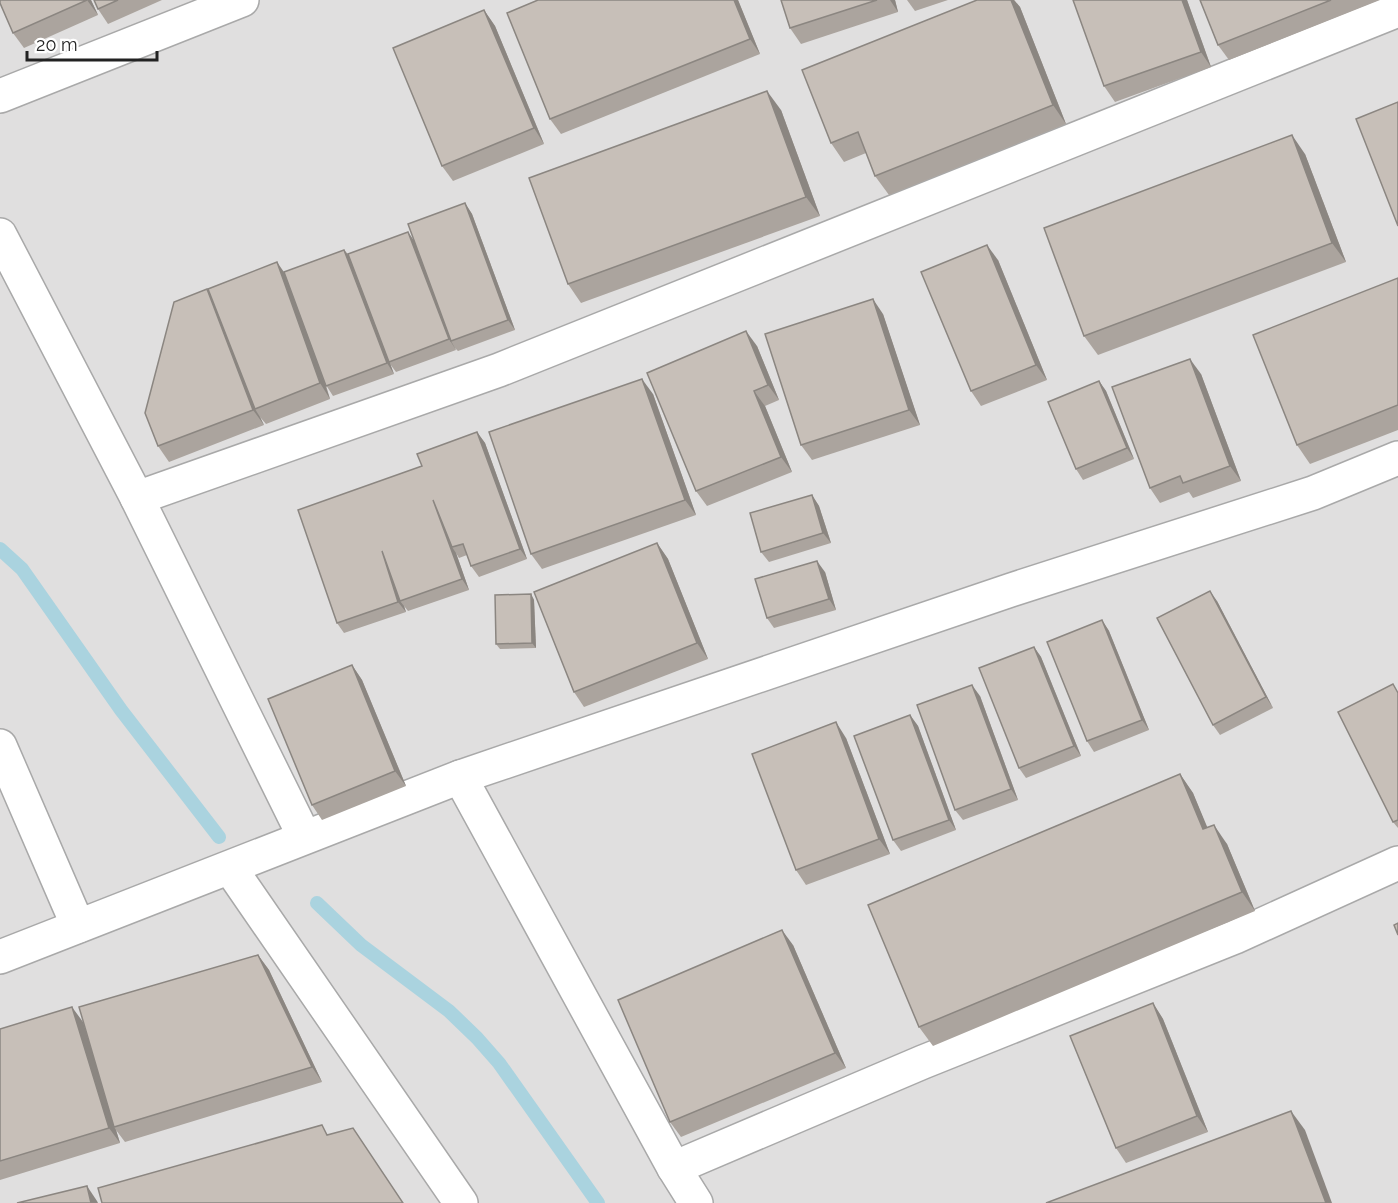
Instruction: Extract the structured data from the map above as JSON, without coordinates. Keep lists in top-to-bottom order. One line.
{"scale_bar":"20 m"}
